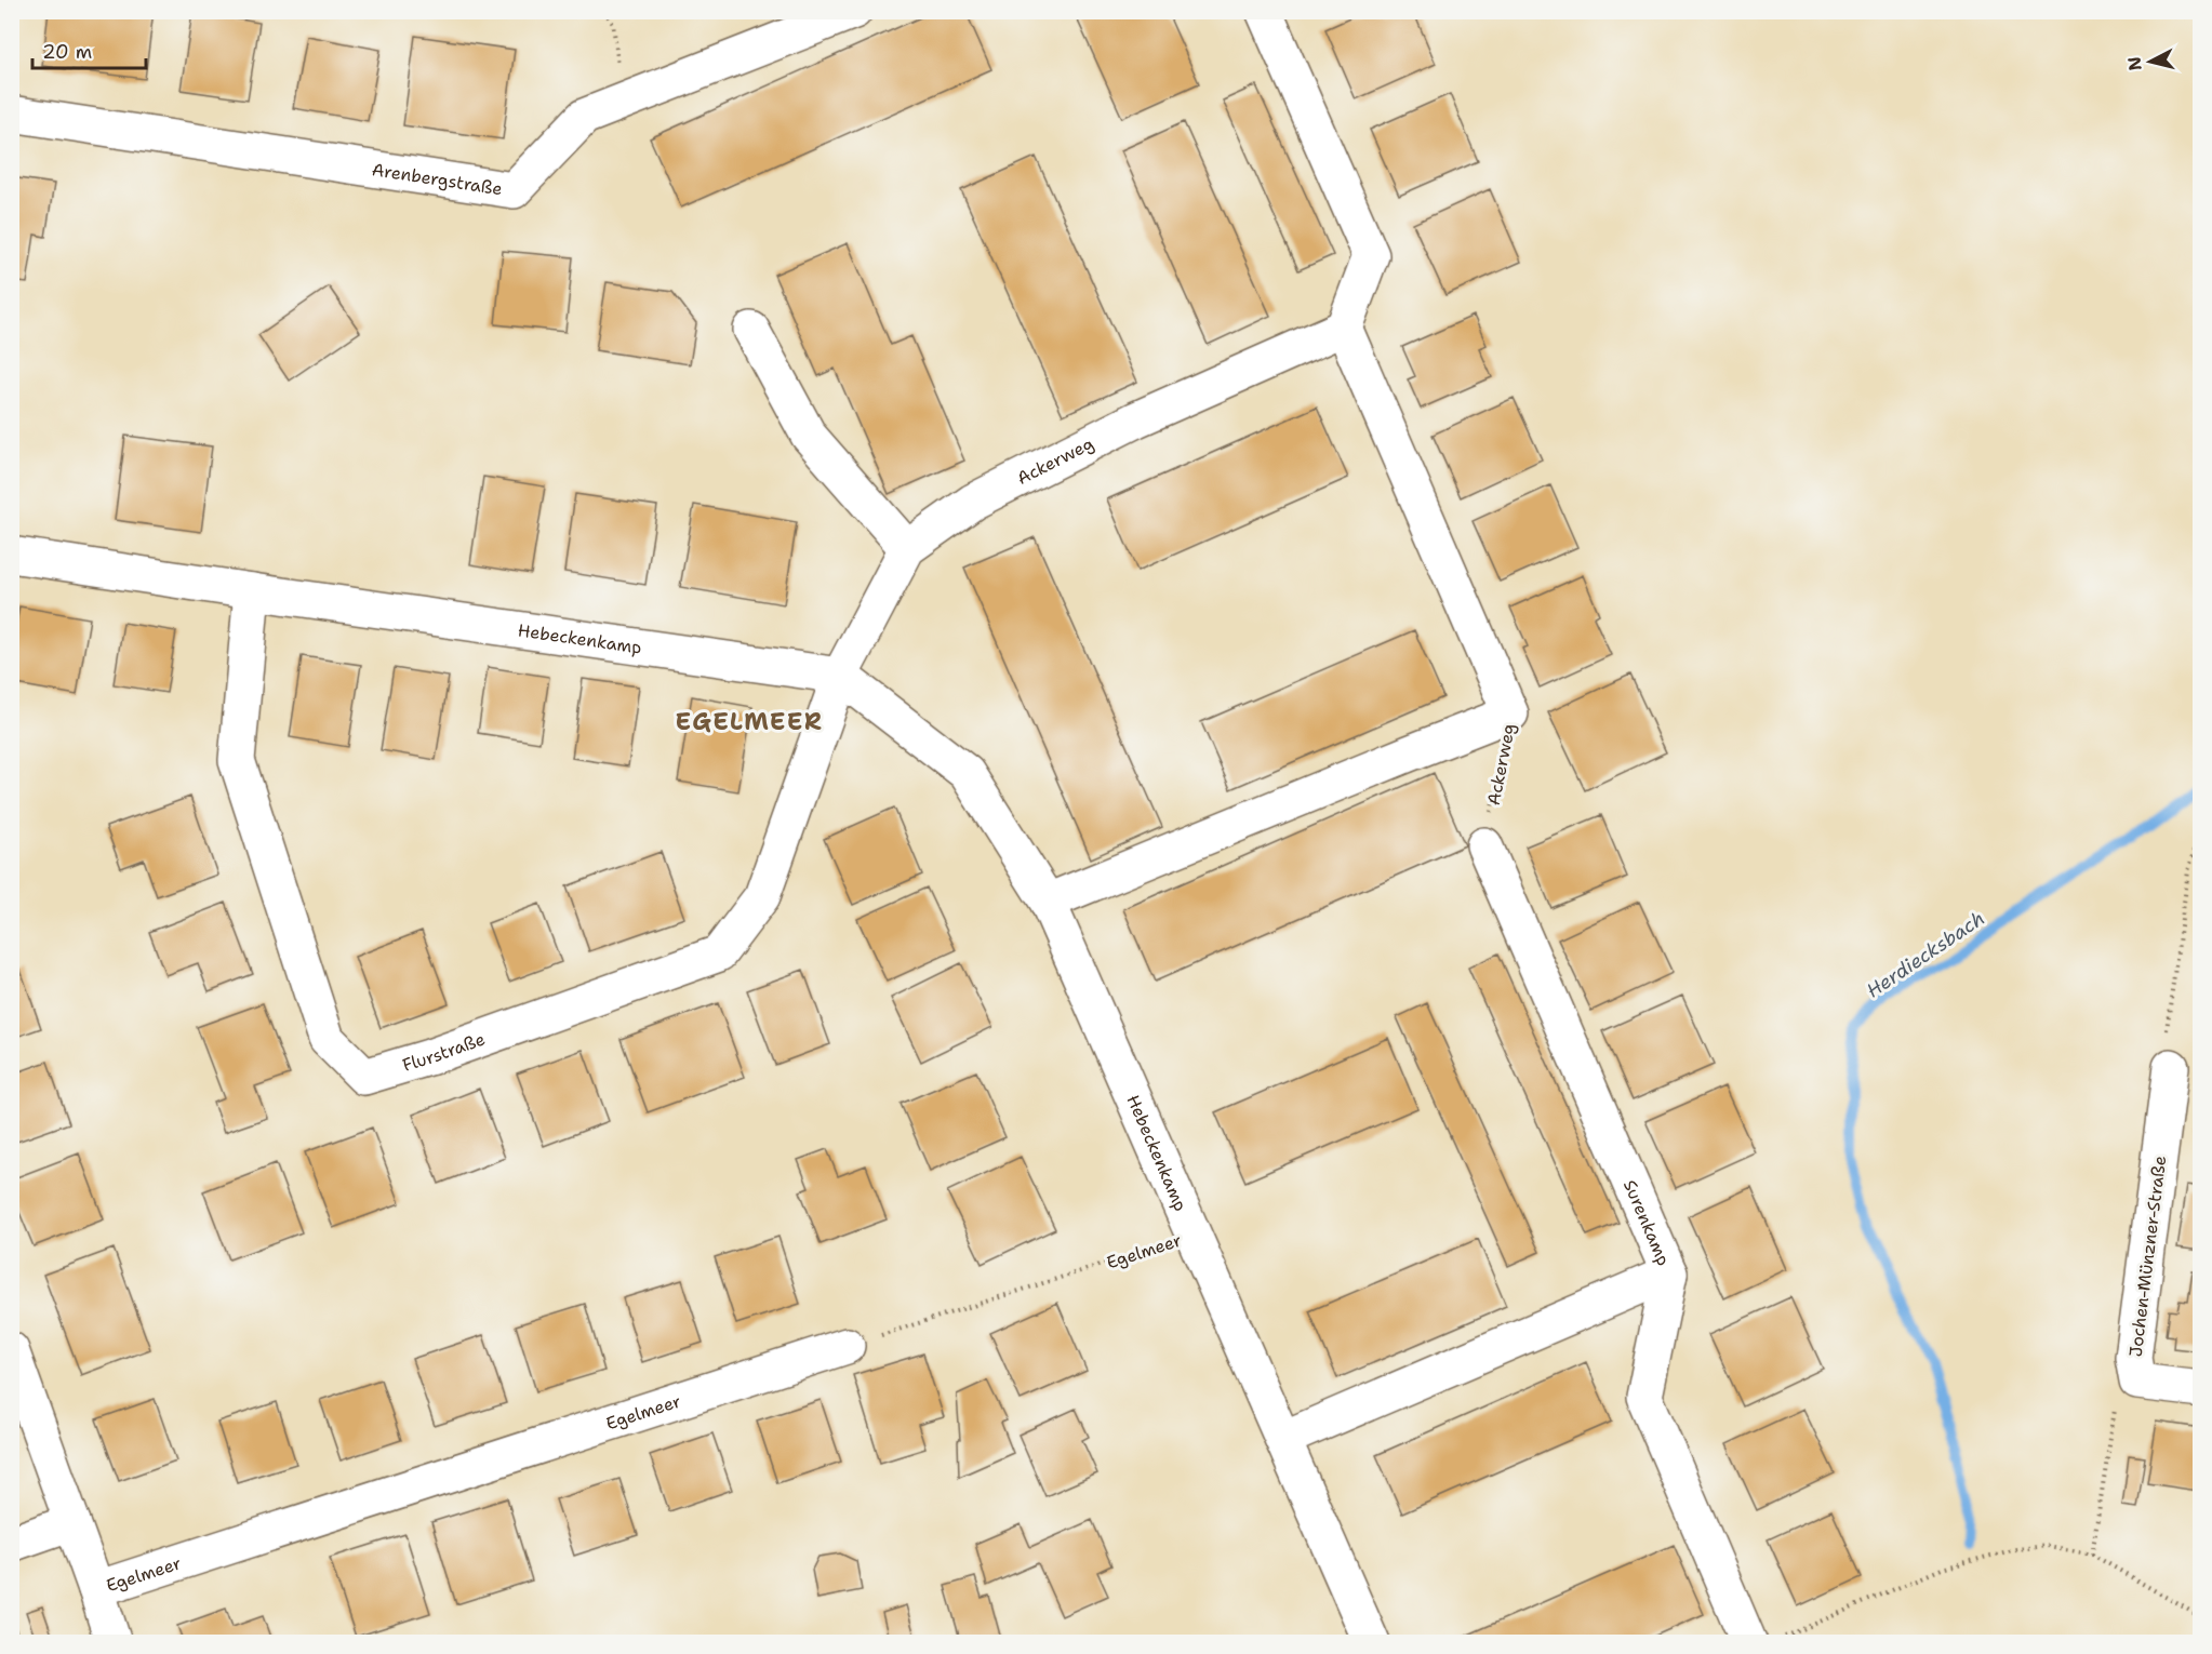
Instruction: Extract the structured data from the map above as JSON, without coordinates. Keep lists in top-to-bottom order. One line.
{"streets":{"street":["Arenbergstraße","Ackerweg","Hebeckenkamp","Flurstraße","Surenkamp","Egelmeer","Jochen-Münzner-Straße"]},"crossings":[["Ackerweg","Hebeckenkamp"],["Ackerweg","Flurstraße"],["Ackerweg","Surenkamp"],["Hebeckenkamp","Flurstraße"],["Hebeckenkamp","Egelmeer"]],"districts":["EGELMEER"],"water":["Herdiecksbach"],"scale_bar":"20 m","north":"left"}
